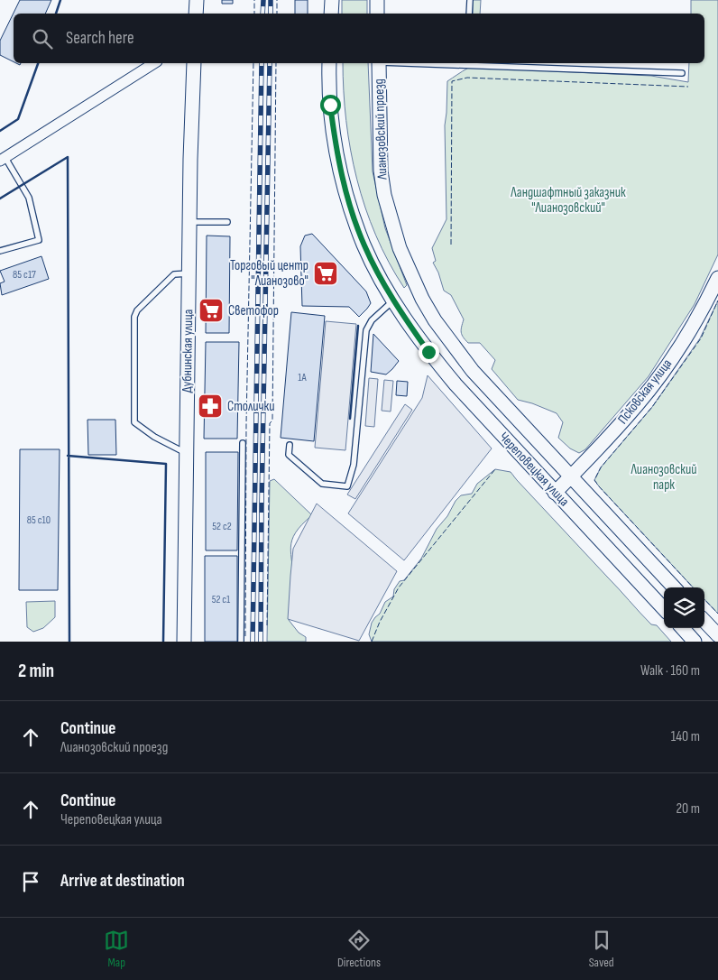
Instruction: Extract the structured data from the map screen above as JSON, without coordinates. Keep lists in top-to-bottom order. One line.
{"streets":{"main road":["Лианозовский проезд","Дубнинская улица","Псковская улица","Череповецкая улица"]},"crossings":[["Лианозовский проезд","Череповецкая улица"],["Псковская улица","Череповецкая улица"]],"parks":["Ландшафтный заказник \"Лианозовский\"","Лианозовский парк"],"places":{"supermarket":["Торговый центр \"Лианозово\"","Светофор"],"pharmacy":["Столички"]},"house_numbers":["85 с17","1А","85 с10","52 с2","52 с1"],"page":{"search":"Search here","heading":["2 min","Walk · 160 m"],"list":[["Continue","Лианозовский проезд","140 m"],["Continue","Череповецкая улица","20 m"],"Arrive at destination"],"nav":["Map","Directions","Saved"]}}
